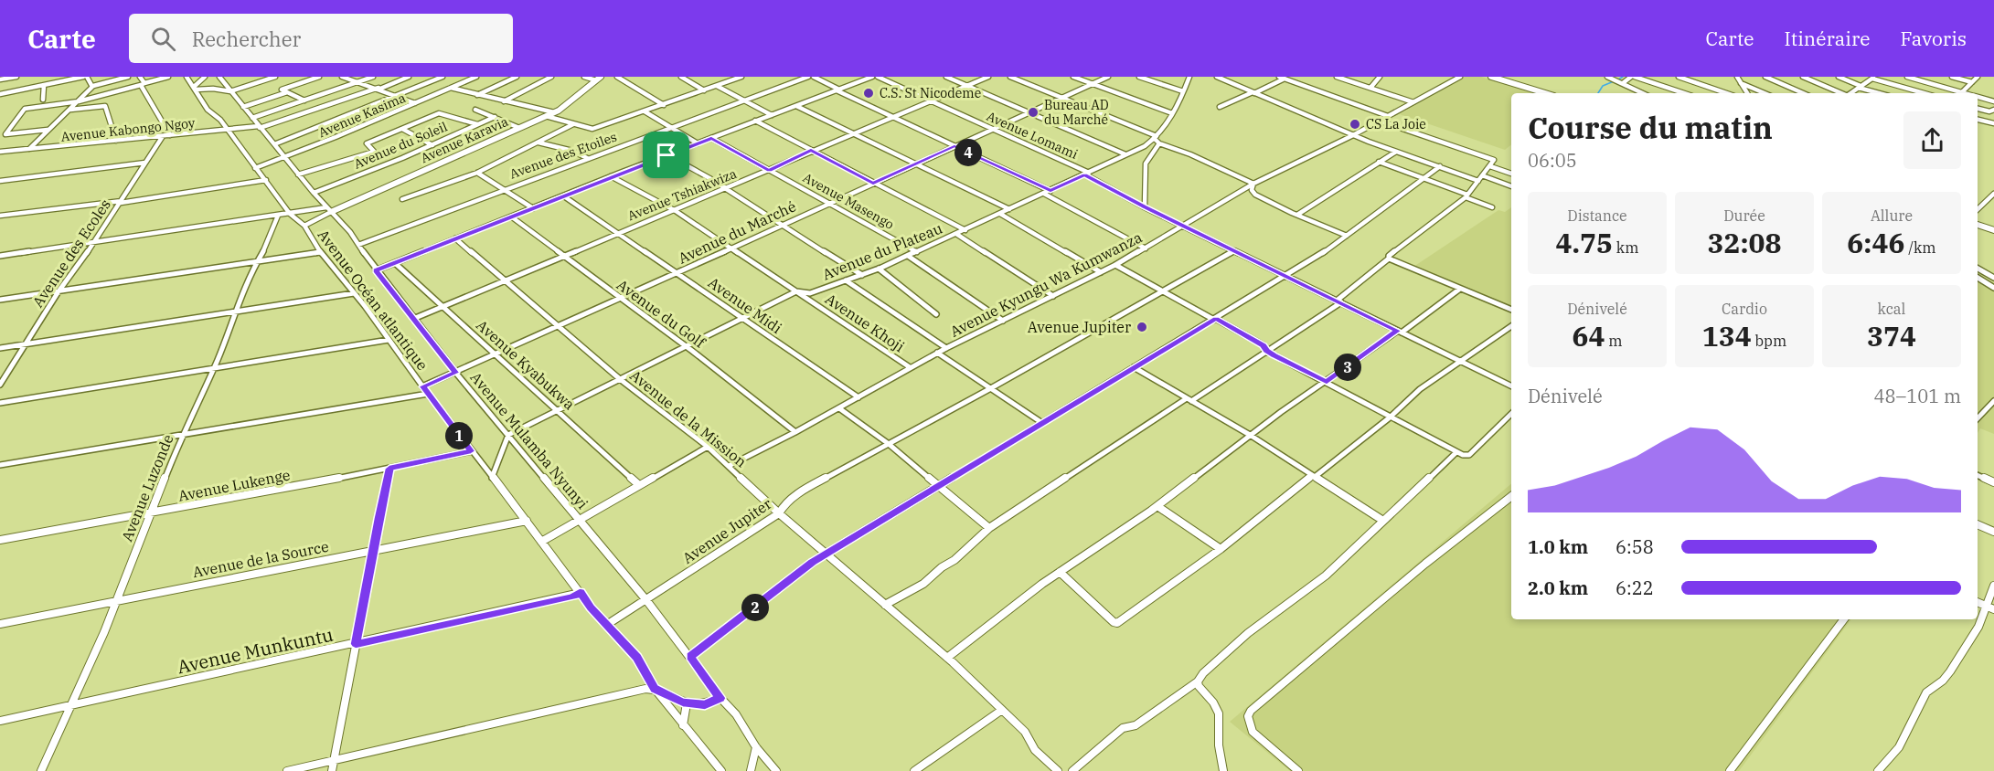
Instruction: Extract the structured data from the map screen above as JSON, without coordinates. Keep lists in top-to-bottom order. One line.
{"streets":{"street":["Avenue Kasima","Avenue Kabongo Ngoy","Avenue Lomami","Avenue Karavia","Avenue du Soleil","Avenue des Etoiles","Avenue Tshiakwiza","Avenue Masengo","Avenue du Marché","Avenue du Plateau","Avenue des Ecoles","Avenue Kyungu Wa Kumwanza","Avenue Océan atlantique","Avenue Midi","Avenue du Golf","Avenue Khoji","Avenue Kyabukwa","Avenue de la Mission","Avenue Mulamba Nyunyi","Avenue Lukenge","Avenue Luzonde","Avenue Jupiter","Avenue de la Source","Avenue Munkuntu"]},"crossings":[["Avenue Kasima","Avenue Océan atlantique"],["Avenue Kasima","Avenue Mulamba Nyunyi"],["Avenue Kabongo Ngoy","Avenue des Ecoles"],["Avenue Kabongo Ngoy","Avenue Océan atlantique"],["Avenue Kabongo Ngoy","Avenue Mulamba Nyunyi"],["Avenue Lomami","Avenue Tshiakwiza"],["Avenue Lomami","Avenue du Marché"],["Avenue Lomami","Avenue du Plateau"],["Avenue Lomami","Avenue Kyungu Wa Kumwanza"],["Avenue Lomami","Avenue Jupiter"],["Avenue Karavia","Avenue Mulamba Nyunyi"],["Avenue du Soleil","Avenue Mulamba Nyunyi"],["Avenue des Etoiles","Avenue Mulamba Nyunyi"],["Avenue Tshiakwiza","Avenue Masengo"],["Avenue Tshiakwiza","Avenue Midi"],["Avenue Tshiakwiza","Avenue du Golf"],["Avenue Tshiakwiza","Avenue Khoji"],["Avenue Tshiakwiza","Avenue Kyabukwa"],["Avenue Tshiakwiza","Avenue de la Mission"],["Avenue Tshiakwiza","Avenue Mulamba Nyunyi"],["Avenue Masengo","Avenue du Marché"],["Avenue Masengo","Avenue du Plateau"],["Avenue du Marché","Avenue Océan atlantique"],["Avenue du Marché","Avenue Midi"],["Avenue du Marché","Avenue du Golf"],["Avenue du Marché","Avenue Khoji"],["Avenue du Marché","Avenue Kyabukwa"],["Avenue du Marché","Avenue de la Mission"],["Avenue du Marché","Avenue Mulamba Nyunyi"],["Avenue du Plateau","Avenue Midi"],["Avenue du Plateau","Avenue du Golf"],["Avenue du Plateau","Avenue Khoji"],["Avenue du Plateau","Avenue Kyabukwa"],["Avenue du Plateau","Avenue de la Mission"],["Avenue du Plateau","Avenue Mulamba Nyunyi"],["Avenue Kyungu Wa Kumwanza","Avenue Midi"],["Avenue Kyungu Wa Kumwanza","Avenue du Golf"],["Avenue Kyungu Wa Kumwanza","Avenue Khoji"],["Avenue Kyungu Wa Kumwanza","Avenue de la Mission"],["Avenue Océan atlantique","Avenue Lukenge"],["Avenue Océan atlantique","Avenue Jupiter"],["Avenue Océan atlantique","Avenue de la Source"],["Avenue Océan atlantique","Avenue Munkuntu"],["Avenue de la Mission","Avenue Jupiter"],["Avenue Mulamba Nyunyi","Avenue Jupiter"],["Avenue Lukenge","Avenue Luzonde"],["Avenue Luzonde","Avenue de la Source"],["Avenue Luzonde","Avenue Munkuntu"]],"places":["C.S. St Nicodeme","Bureau AD du Marché","CS La Joie","Avenue Jupiter"],"page":{"header":"Carte","search":"Rechercher","nav":["Carte","Itinéraire","Favoris"],"heading":["Course du matin","06:05"],"pins":["4","3","1","2"],"stats":[["Distance","4.75 km"],["Durée","32:08"],["Allure","6:46 /km"],["Dénivelé","64 m"],["Cardio","134 bpm"],["kcal","374"]],"chart":["Dénivelé","48–101 m"],"list":[{"name":"1.0 km","note":"6:58"},{"name":"2.0 km","note":"6:22"}]}}
